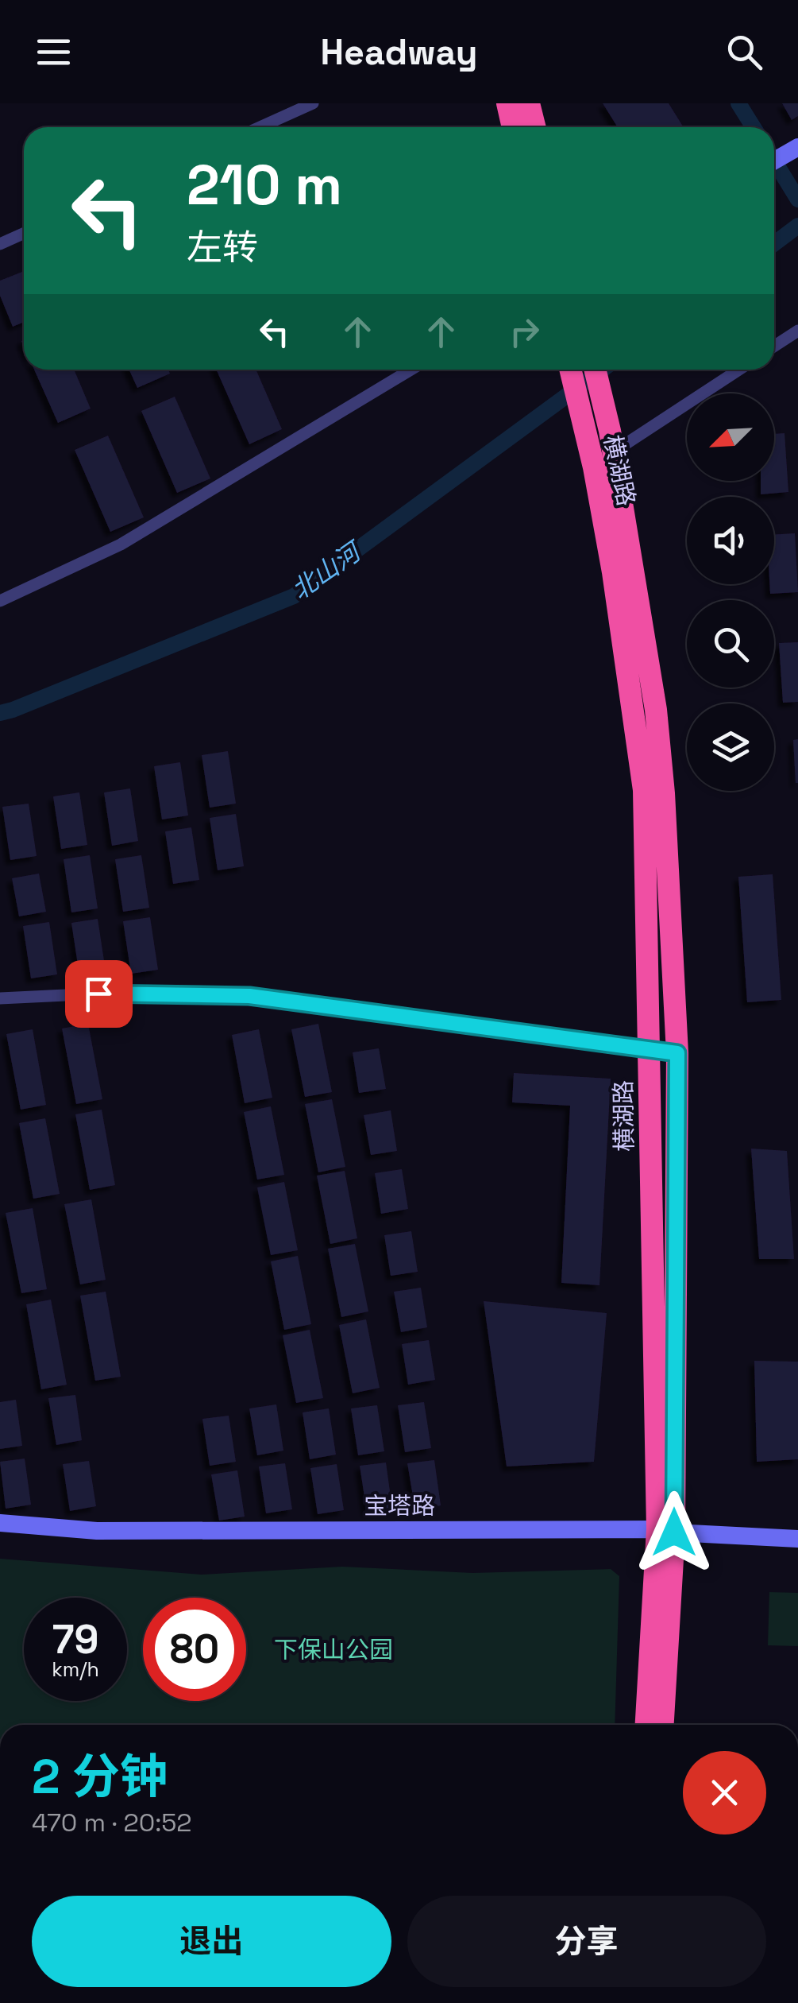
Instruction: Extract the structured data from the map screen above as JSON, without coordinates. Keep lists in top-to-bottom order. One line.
{"streets":{"highway":["横湖路"],"street":["宝塔路"]},"crossings":[["横湖路","宝塔路"]],"water":["北山河"],"parks":["下保山公园"],"north":"bottom left","page":{"header":"Headway","turn":["210 m","左转"],"speed":"79 km/h","limit":"80","heading":["2 分钟","470 m · 20:52"],"buttons":["退出","分享"]}}
